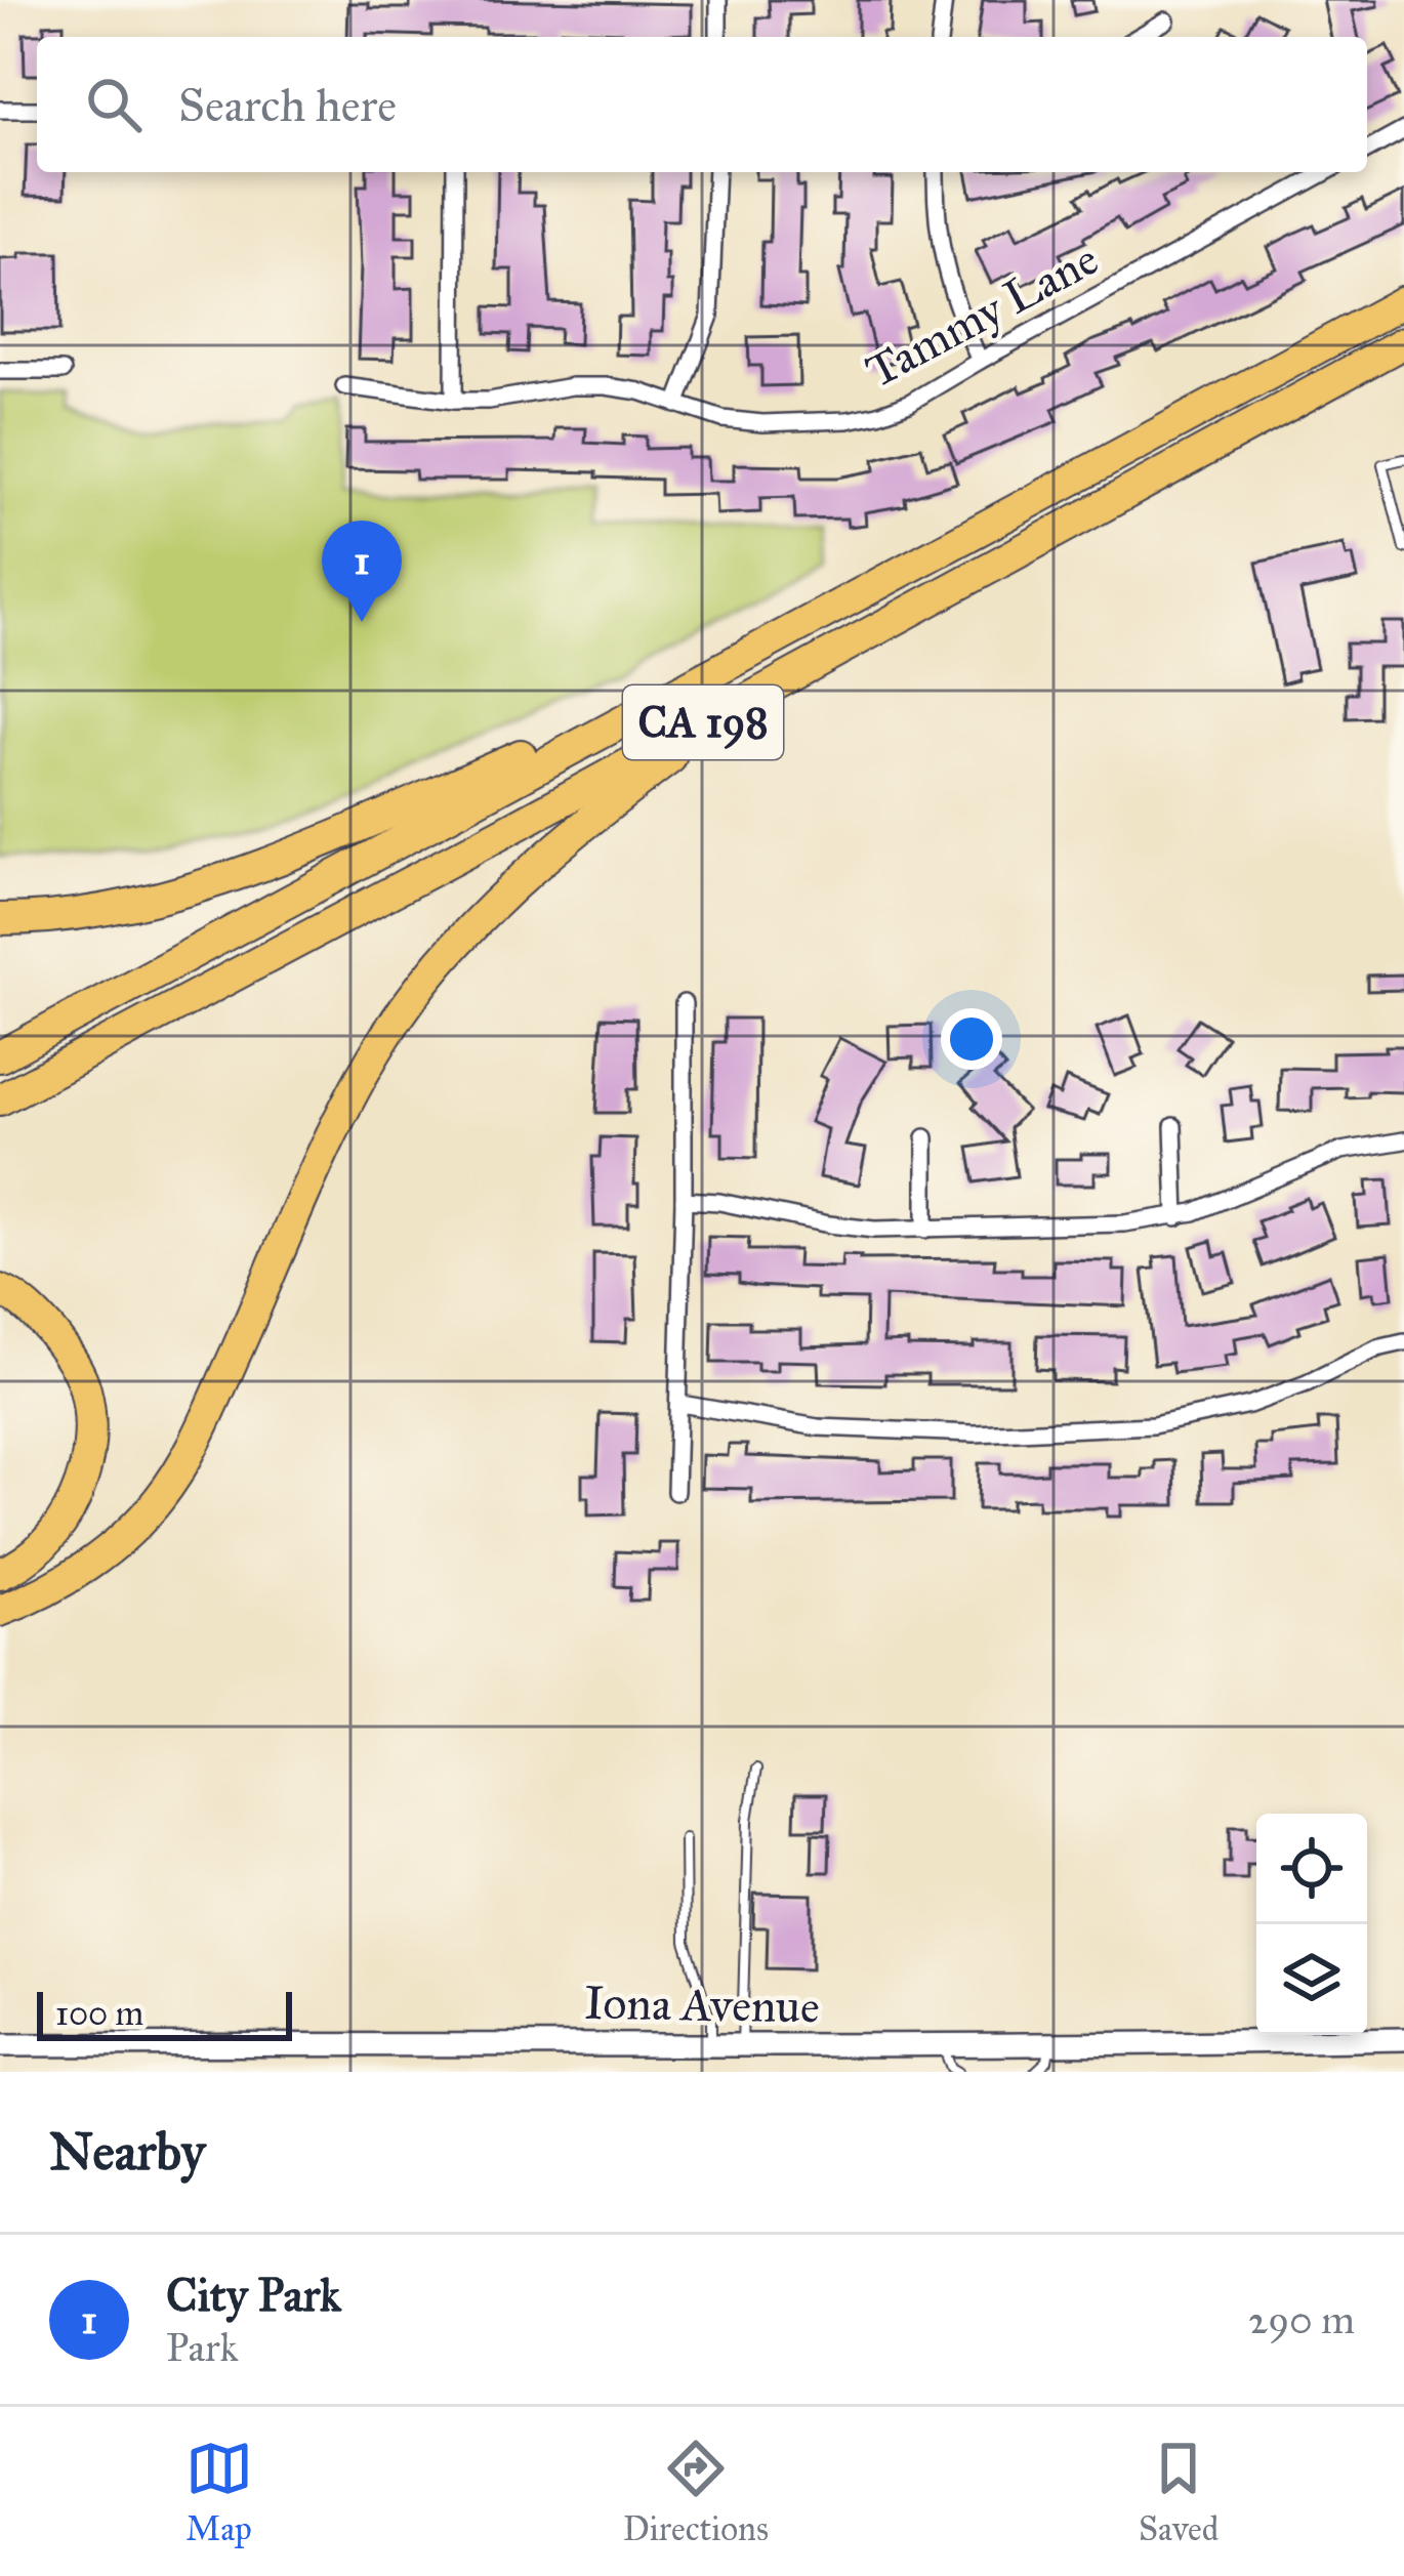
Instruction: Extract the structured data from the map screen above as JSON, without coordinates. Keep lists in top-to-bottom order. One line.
{"streets":{"highway":["CA 198"],"street":["Tammy Lane","Iona Avenue"]},"scale_bar":"100 m","page":{"search":"Search here","pins":"1","scale":"100 m","heading":"Nearby","list":[{"mark":"1","name":"City Park","note":"Park","value":"290 m"}],"nav":["Map","Directions","Saved"]}}
